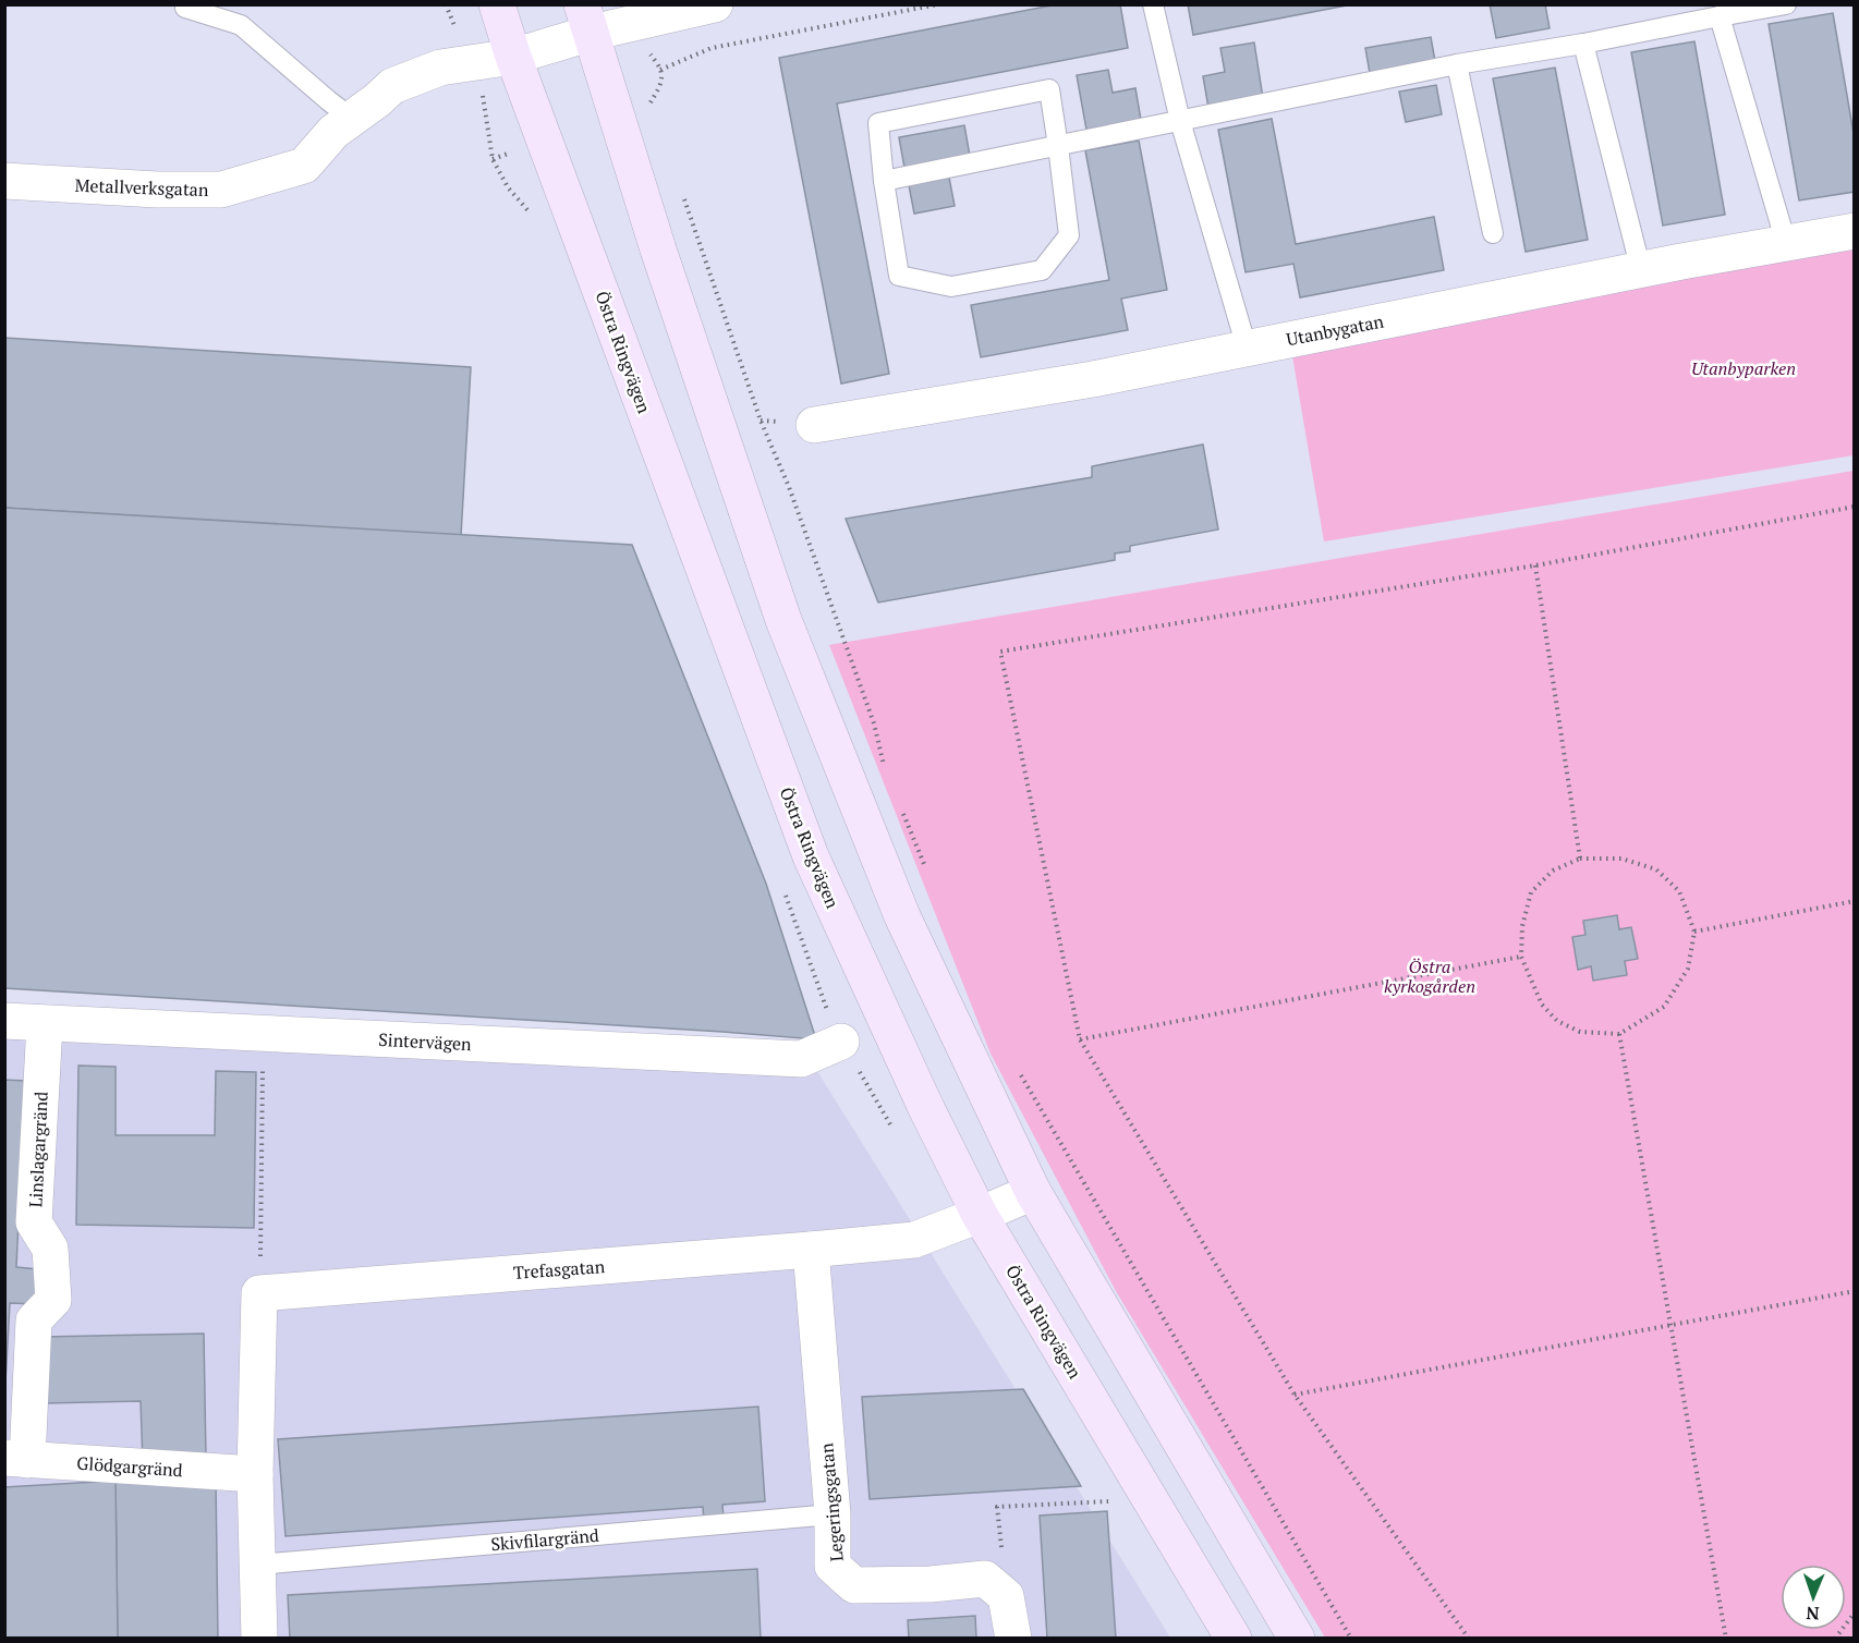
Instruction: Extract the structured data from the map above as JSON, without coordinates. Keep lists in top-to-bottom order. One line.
{"streets":{"main road":["Östra Ringvägen"],"street":["Metallverksgatan","Utanbygatan","Sintervägen","Linslagargränd","Trefasgatan","Glödgargränd","Legeringsgatan"],"lane":["Skivfilargränd"]},"crossings":[["Metallverksgatan","Östra Ringvägen"],["Östra Ringvägen","Trefasgatan"],["Sintervägen","Linslagargränd"],["Linslagargränd","Glödgargränd"],["Trefasgatan","Legeringsgatan"],["Legeringsgatan","Skivfilargränd"]],"parks":["Utanbyparken","Östra kyrkogården"],"north":"bottom"}
